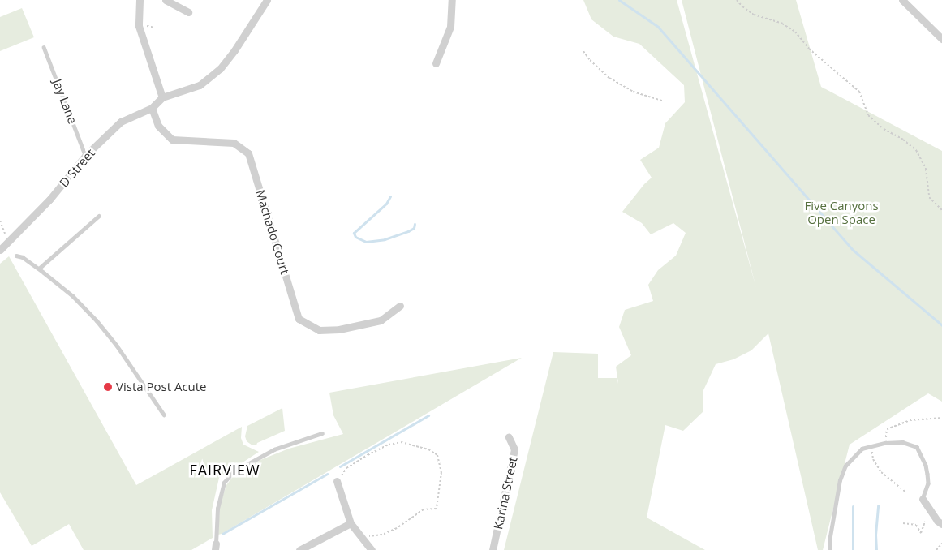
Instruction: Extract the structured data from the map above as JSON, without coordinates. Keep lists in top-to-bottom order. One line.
{"streets":{"street":["D Street","Machado Court","Karina Street"],"lane":["Jay Lane"]},"crossings":[["Jay Lane","D Street"],["D Street","Machado Court"]],"districts":["FAIRVIEW"],"parks":["Five Canyons Open Space"],"places":["Vista Post Acute"]}
